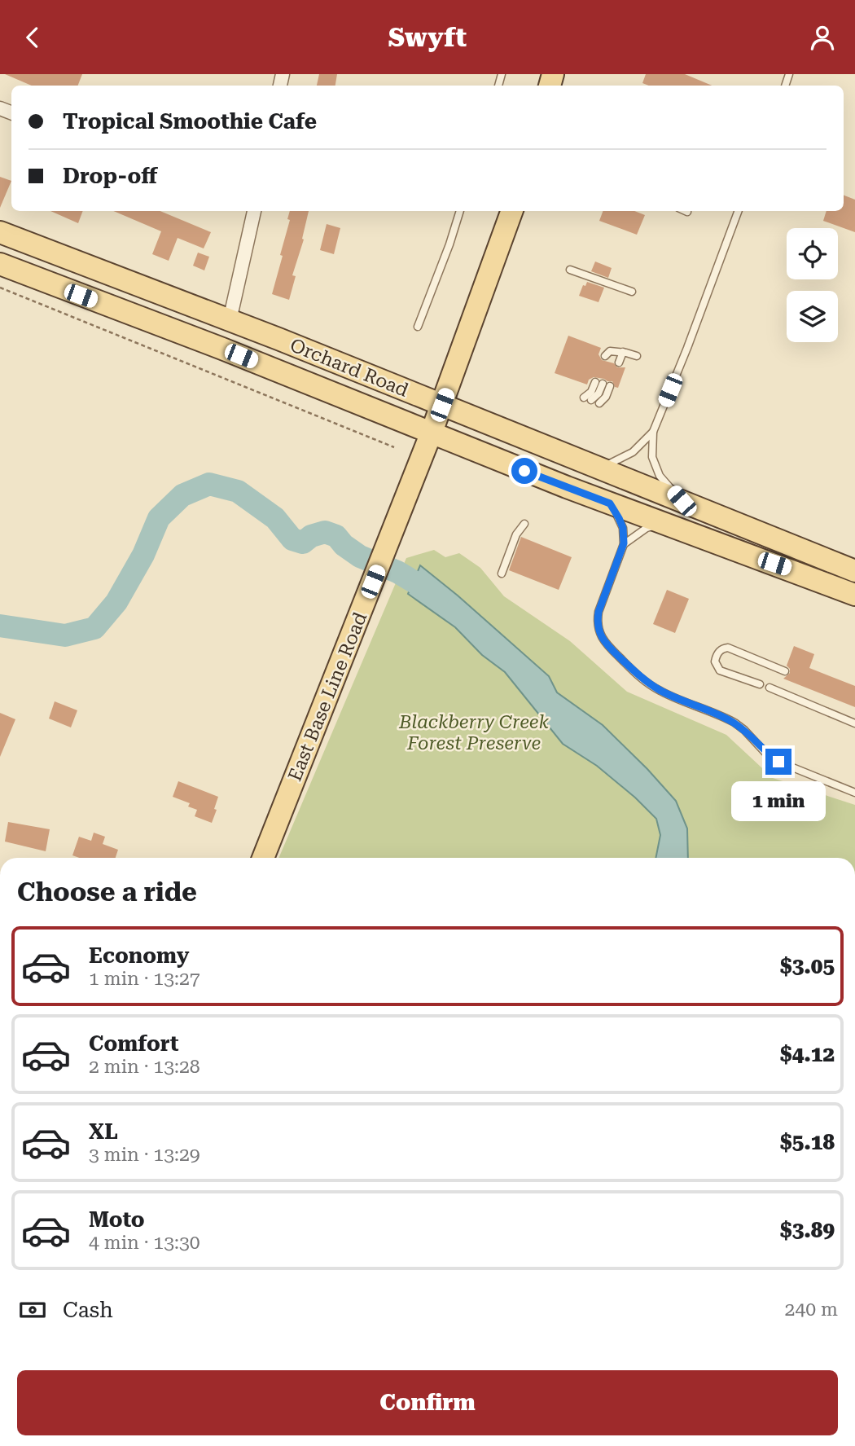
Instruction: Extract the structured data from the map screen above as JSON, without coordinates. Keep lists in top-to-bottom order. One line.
{"streets":{"main road":["Orchard Road","East Base Line Road"]},"crossings":[["Orchard Road","East Base Line Road"]],"parks":["Blackberry Creek Forest Preserve"],"page":{"header":"Swyft","banner":["Tropical Smoothie Cafe","Drop-off"],"bubble":"1 min","heading":"Choose a ride","list":[{"name":"Economy","note":"1 min · 13:27","value":"$3.05"},{"name":"Comfort","note":"2 min · 13:28","value":"$4.12"},{"name":"XL","note":"3 min · 13:29","value":"$5.18"},{"name":"Moto","note":"4 min · 13:30","value":"$3.89"}],"pay":["Cash","240 m"],"buttons":"Confirm"}}
